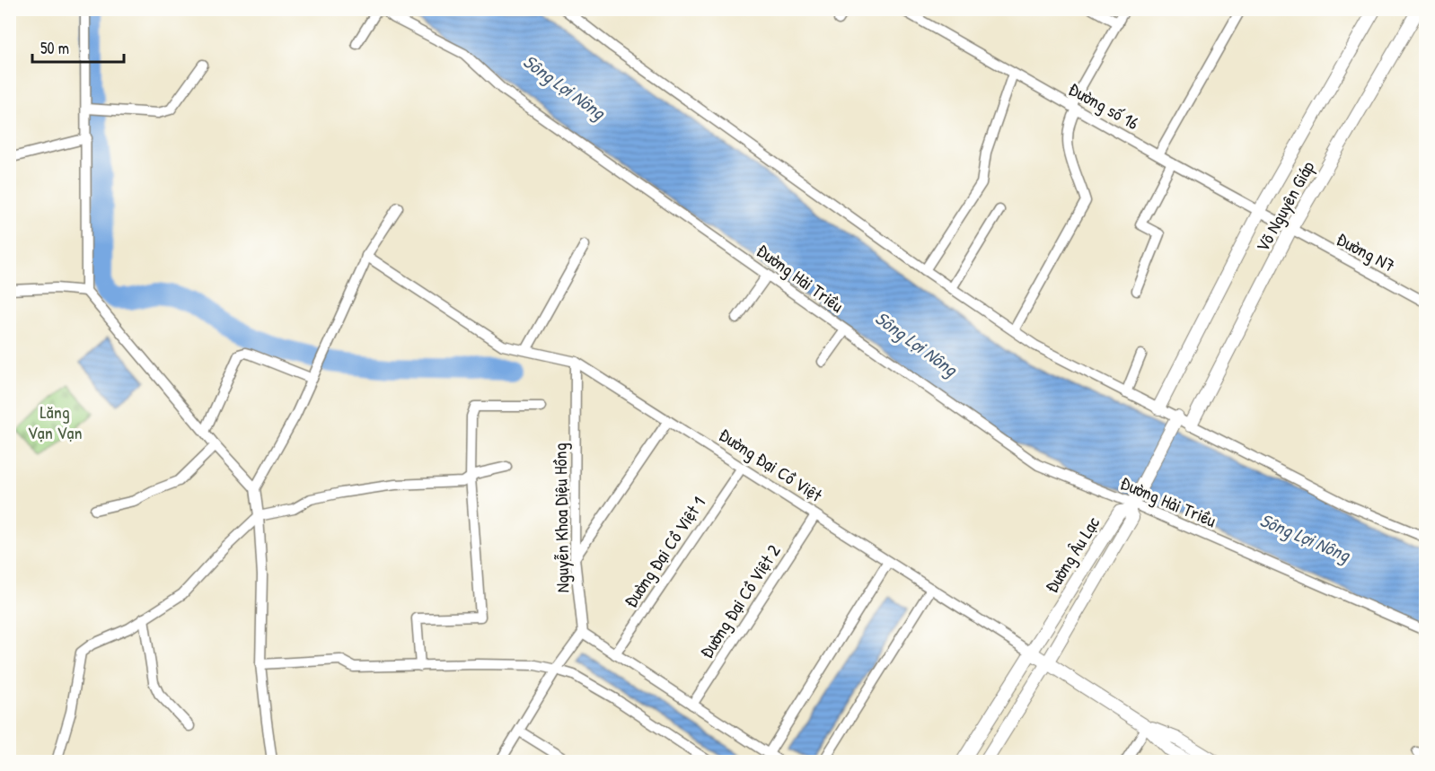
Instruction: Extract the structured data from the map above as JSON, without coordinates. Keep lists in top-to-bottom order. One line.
{"streets":{"street":["Đường số 16","Võ Nguyên Giáp","Đường N7","Đường Hải Triều","Đường Đại Cồ Việt","Nguyễn Khoa Diệu Hồng","Đường Đại Cồ Việt 1","Đường Âu Lạc","Đường Đại Cồ Việt 2"]},"crossings":[["Đường số 16","Võ Nguyên Giáp"],["Đường số 16","Đường N7"],["Võ Nguyên Giáp","Đường N7"],["Đường Hải Triều","Đường Âu Lạc"],["Đường Đại Cồ Việt","Nguyễn Khoa Diệu Hồng"],["Đường Đại Cồ Việt","Đường Đại Cồ Việt 1"],["Đường Đại Cồ Việt","Đường Âu Lạc"],["Đường Đại Cồ Việt","Đường Đại Cồ Việt 2"]],"water":["Sông Lợi Nông"],"parks":["Lăng Vạn Vạn"],"scale_bar":"50 m"}
